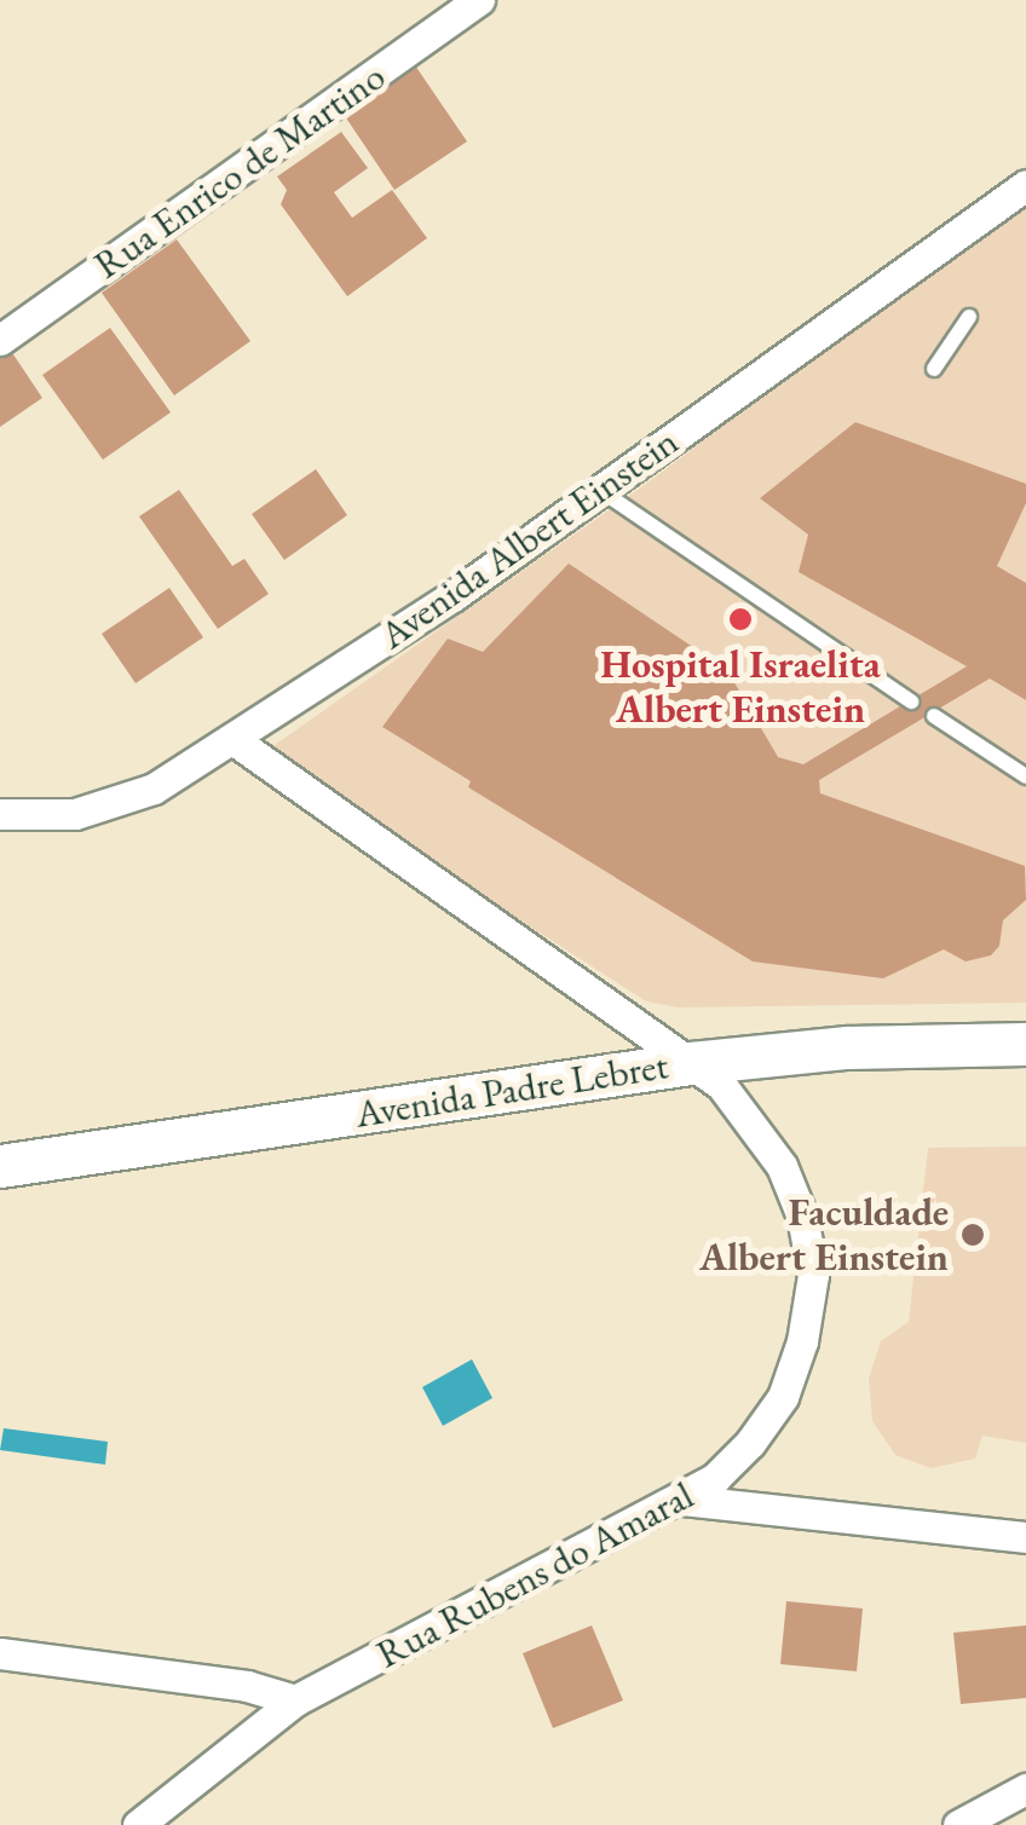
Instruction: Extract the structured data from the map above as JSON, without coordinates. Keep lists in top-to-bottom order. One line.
{"streets":{"main road":["Avenida Padre Lebret"],"street":["Rua Enrico de Martino","Avenida Albert Einstein","Rua Rubens do Amaral"]},"crossings":[["Avenida Albert Einstein","Rua Rubens do Amaral"],["Avenida Padre Lebret","Rua Rubens do Amaral"]],"places":["Hospital Israelita Albert Einstein","Faculdade Albert Einstein"]}
